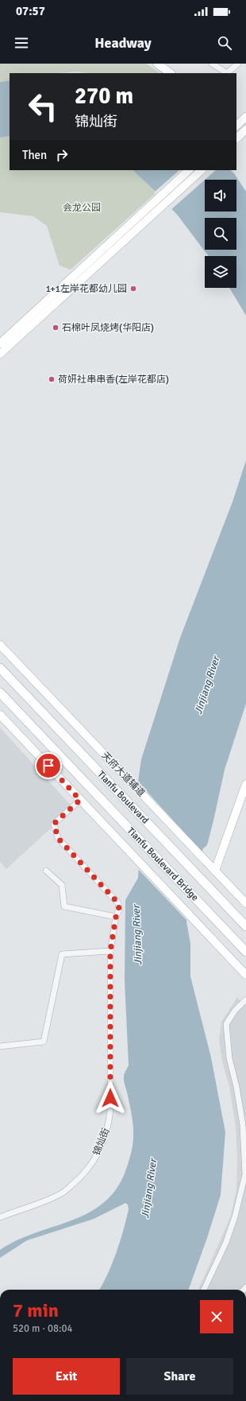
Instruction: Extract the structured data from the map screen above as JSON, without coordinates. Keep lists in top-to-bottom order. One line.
{"streets":{"main road":["Tianfu Boulevard","Tianfu Boulevard Bridge"],"street":["天府大道辅道","锦灿街"]},"crossings":[["Tianfu Boulevard","Tianfu Boulevard Bridge"]],"water":["Jinjiang River"],"parks":["会龙公园"],"places":["1+1左岸花都幼儿园","石棉叶凤烧烤(华阳店)","荷妍社串串香(左岸花都店)"],"page":{"status":"07:57","header":"Headway","turn":["270 m","锦灿街"],"then":"Then","heading":["7 min","520 m · 08:04"],"buttons":["Exit","Share"]}}
